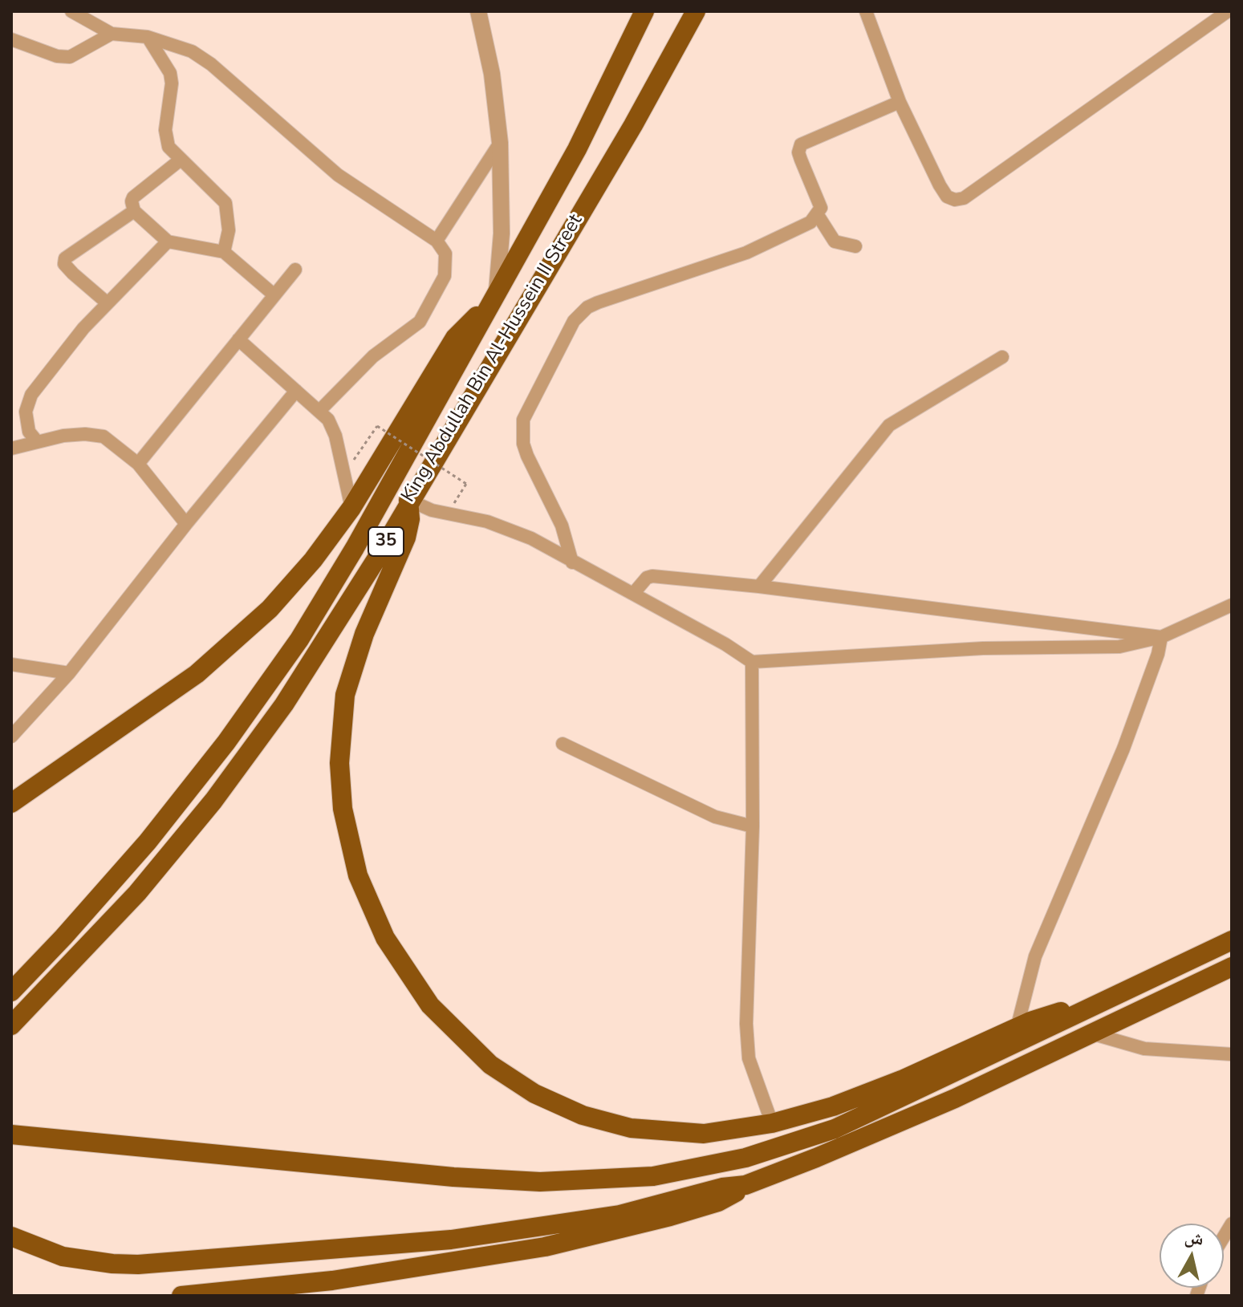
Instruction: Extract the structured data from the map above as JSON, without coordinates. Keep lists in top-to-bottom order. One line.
{"streets":{"highway":["King Abdullah Bin Al-Hussein II Street","35"]},"north":"top"}
